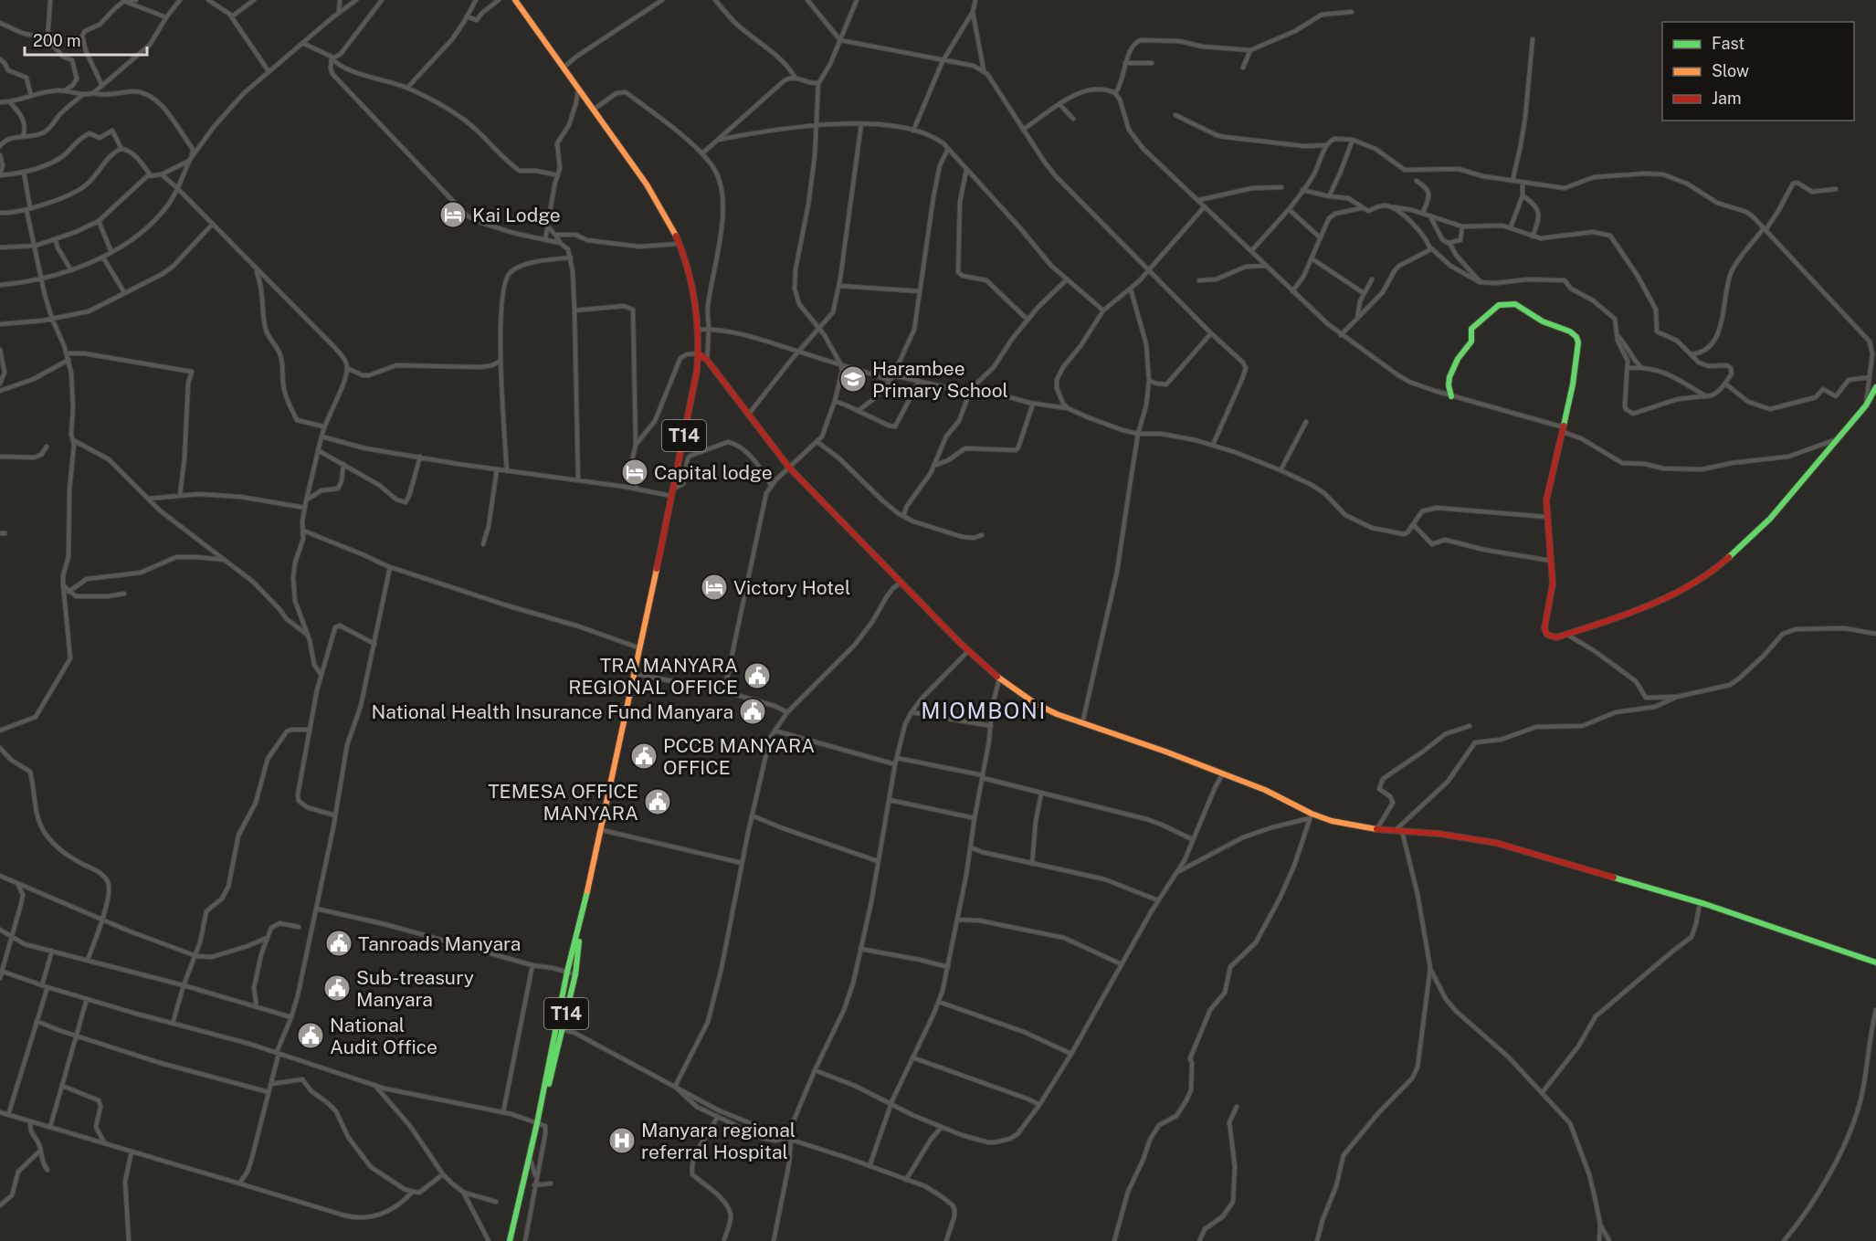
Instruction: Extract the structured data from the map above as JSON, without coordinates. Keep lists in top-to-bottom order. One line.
{"streets":{"main road":["T14"]},"districts":["MIOMBONI"],"places":{"hotel":["Kai Lodge","Capital lodge","Victory Hotel"],"school or university":["Harambee Primary School"],"public building":["TRA MANYARA REGIONAL OFFICE","National Health Insurance Fund Manyara","PCCB MANYARA OFFICE","TEMESA OFFICE MANYARA","Tanroads Manyara","Sub-treasury Manyara","National Audit Office"],"hospital":["Manyara regional referral Hospital"]},"legend":["Fast","Slow","Jam"],"scale_bar":"200 m"}
